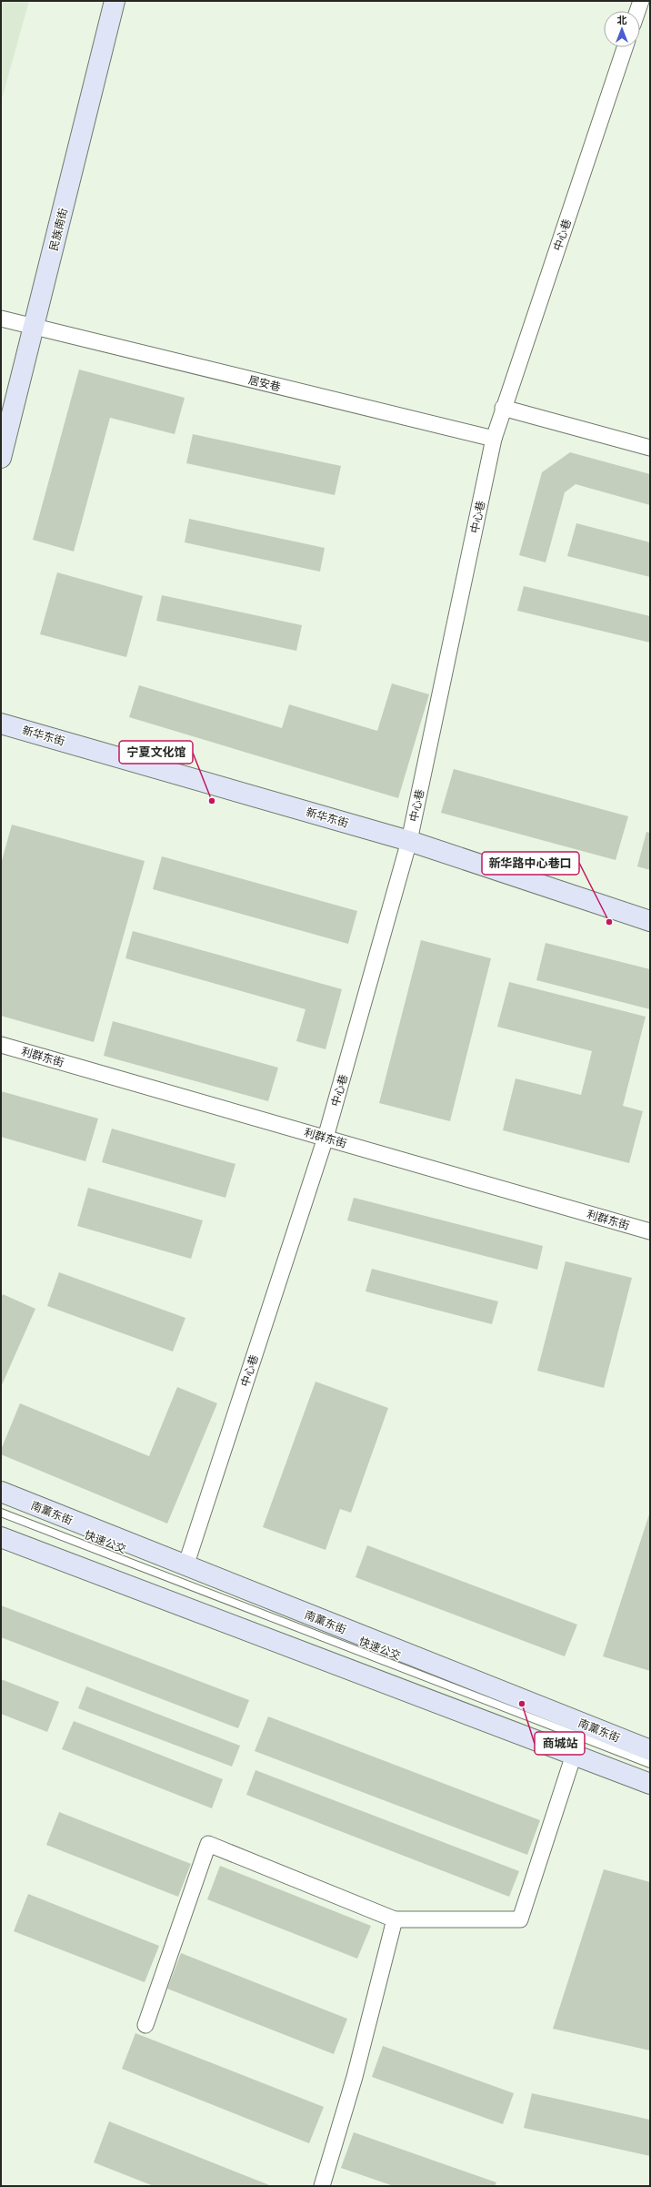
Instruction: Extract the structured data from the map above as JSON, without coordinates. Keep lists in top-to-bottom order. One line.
{"streets":{"main road":["民族南街","新华东街","南薰东街"],"street":["中心巷","居安巷","利群东街"],"lane":["快速公交"]},"crossings":[["民族南街","居安巷"],["中心巷","居安巷"],["中心巷","新华东街"],["中心巷","利群东街"],["中心巷","南薰东街"]],"places":["宁夏文化馆","新华路中心巷口","商城站"],"north":"top"}
